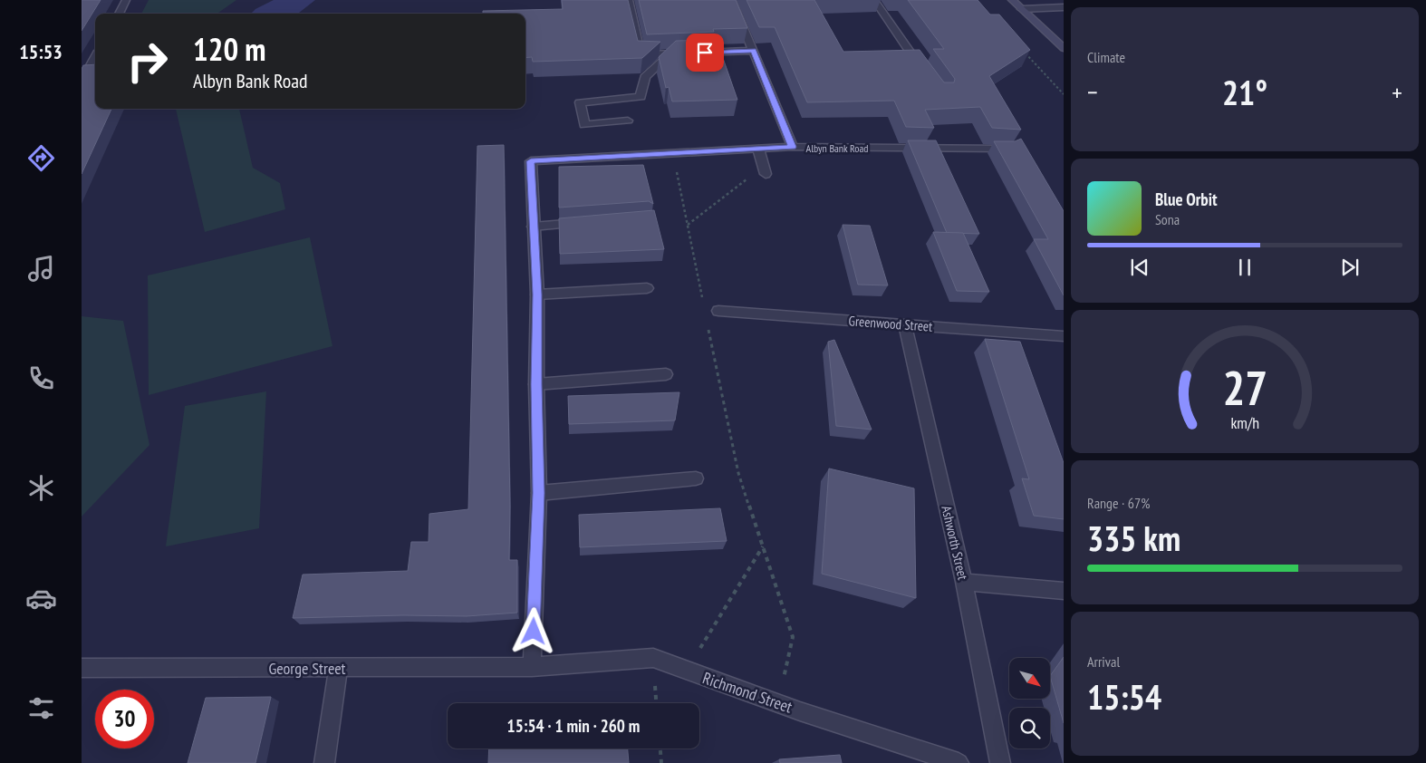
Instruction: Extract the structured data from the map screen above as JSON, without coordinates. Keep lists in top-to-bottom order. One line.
{"streets":{"street":["Albyn Bank Road","Greenwood Street","Ashworth Street","George Street","Richmond Street"]},"crossings":[["Greenwood Street","Ashworth Street"],["George Street","Richmond Street"]],"north":"bottom right","page":{"tabs":"15:53","tile":["Climate",["Range · 67%","335 km"],["Arrival","15:54"]],"turn":["120 m","Albyn Bank Road"],"heat":["−","21°","+"],"song":["Blue Orbit","Sona"],"limit":"30","trip":"15:54 · 1 min · 260 m","gauge":["27","km/h"]}}
